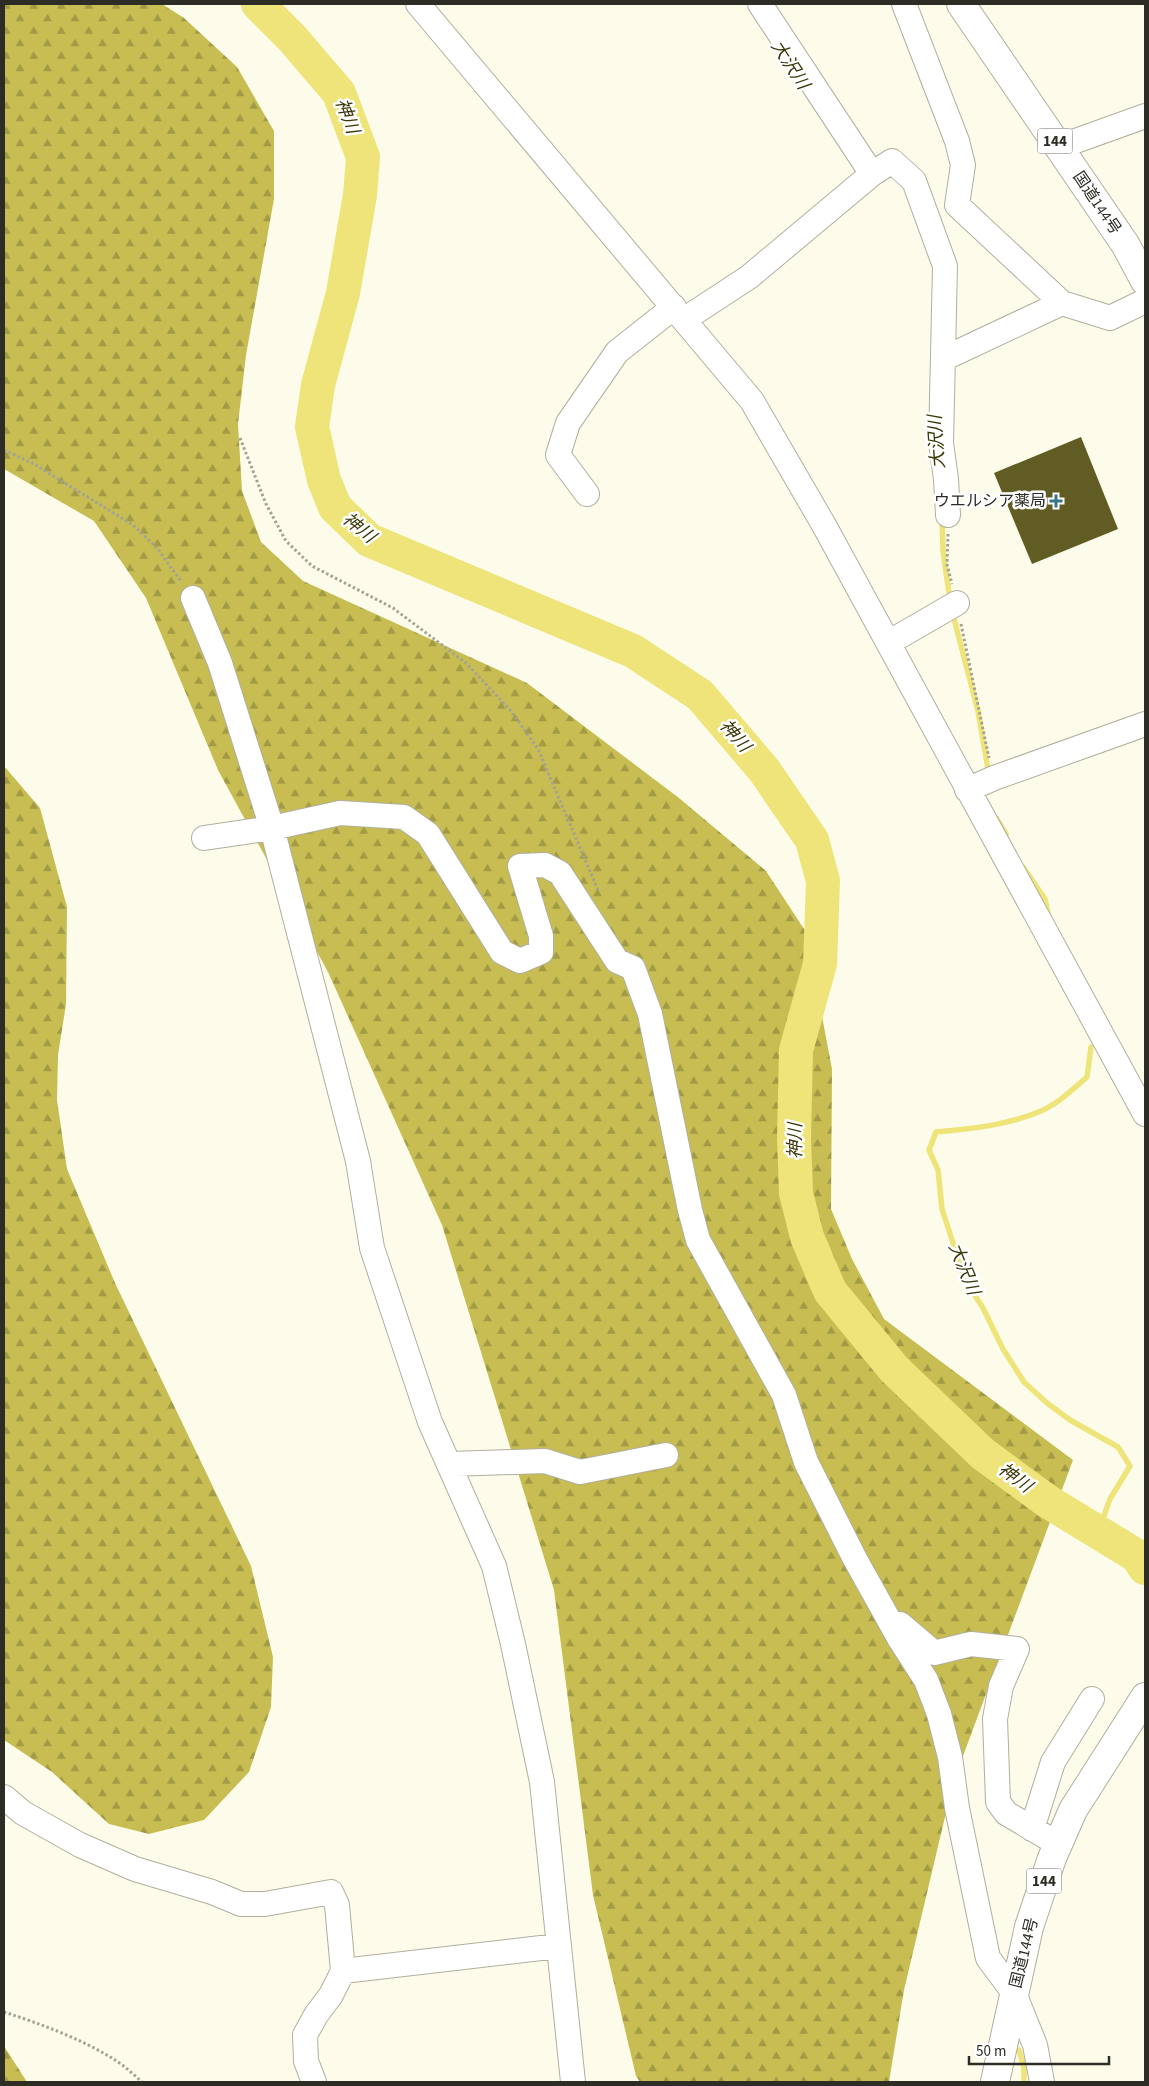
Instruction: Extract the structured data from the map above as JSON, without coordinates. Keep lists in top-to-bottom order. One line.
{"streets":{"highway":["144","国道144号"]},"water":["大沢川","神川"],"places":{"health":["ウエルシア薬局"]},"scale_bar":"50 m"}
